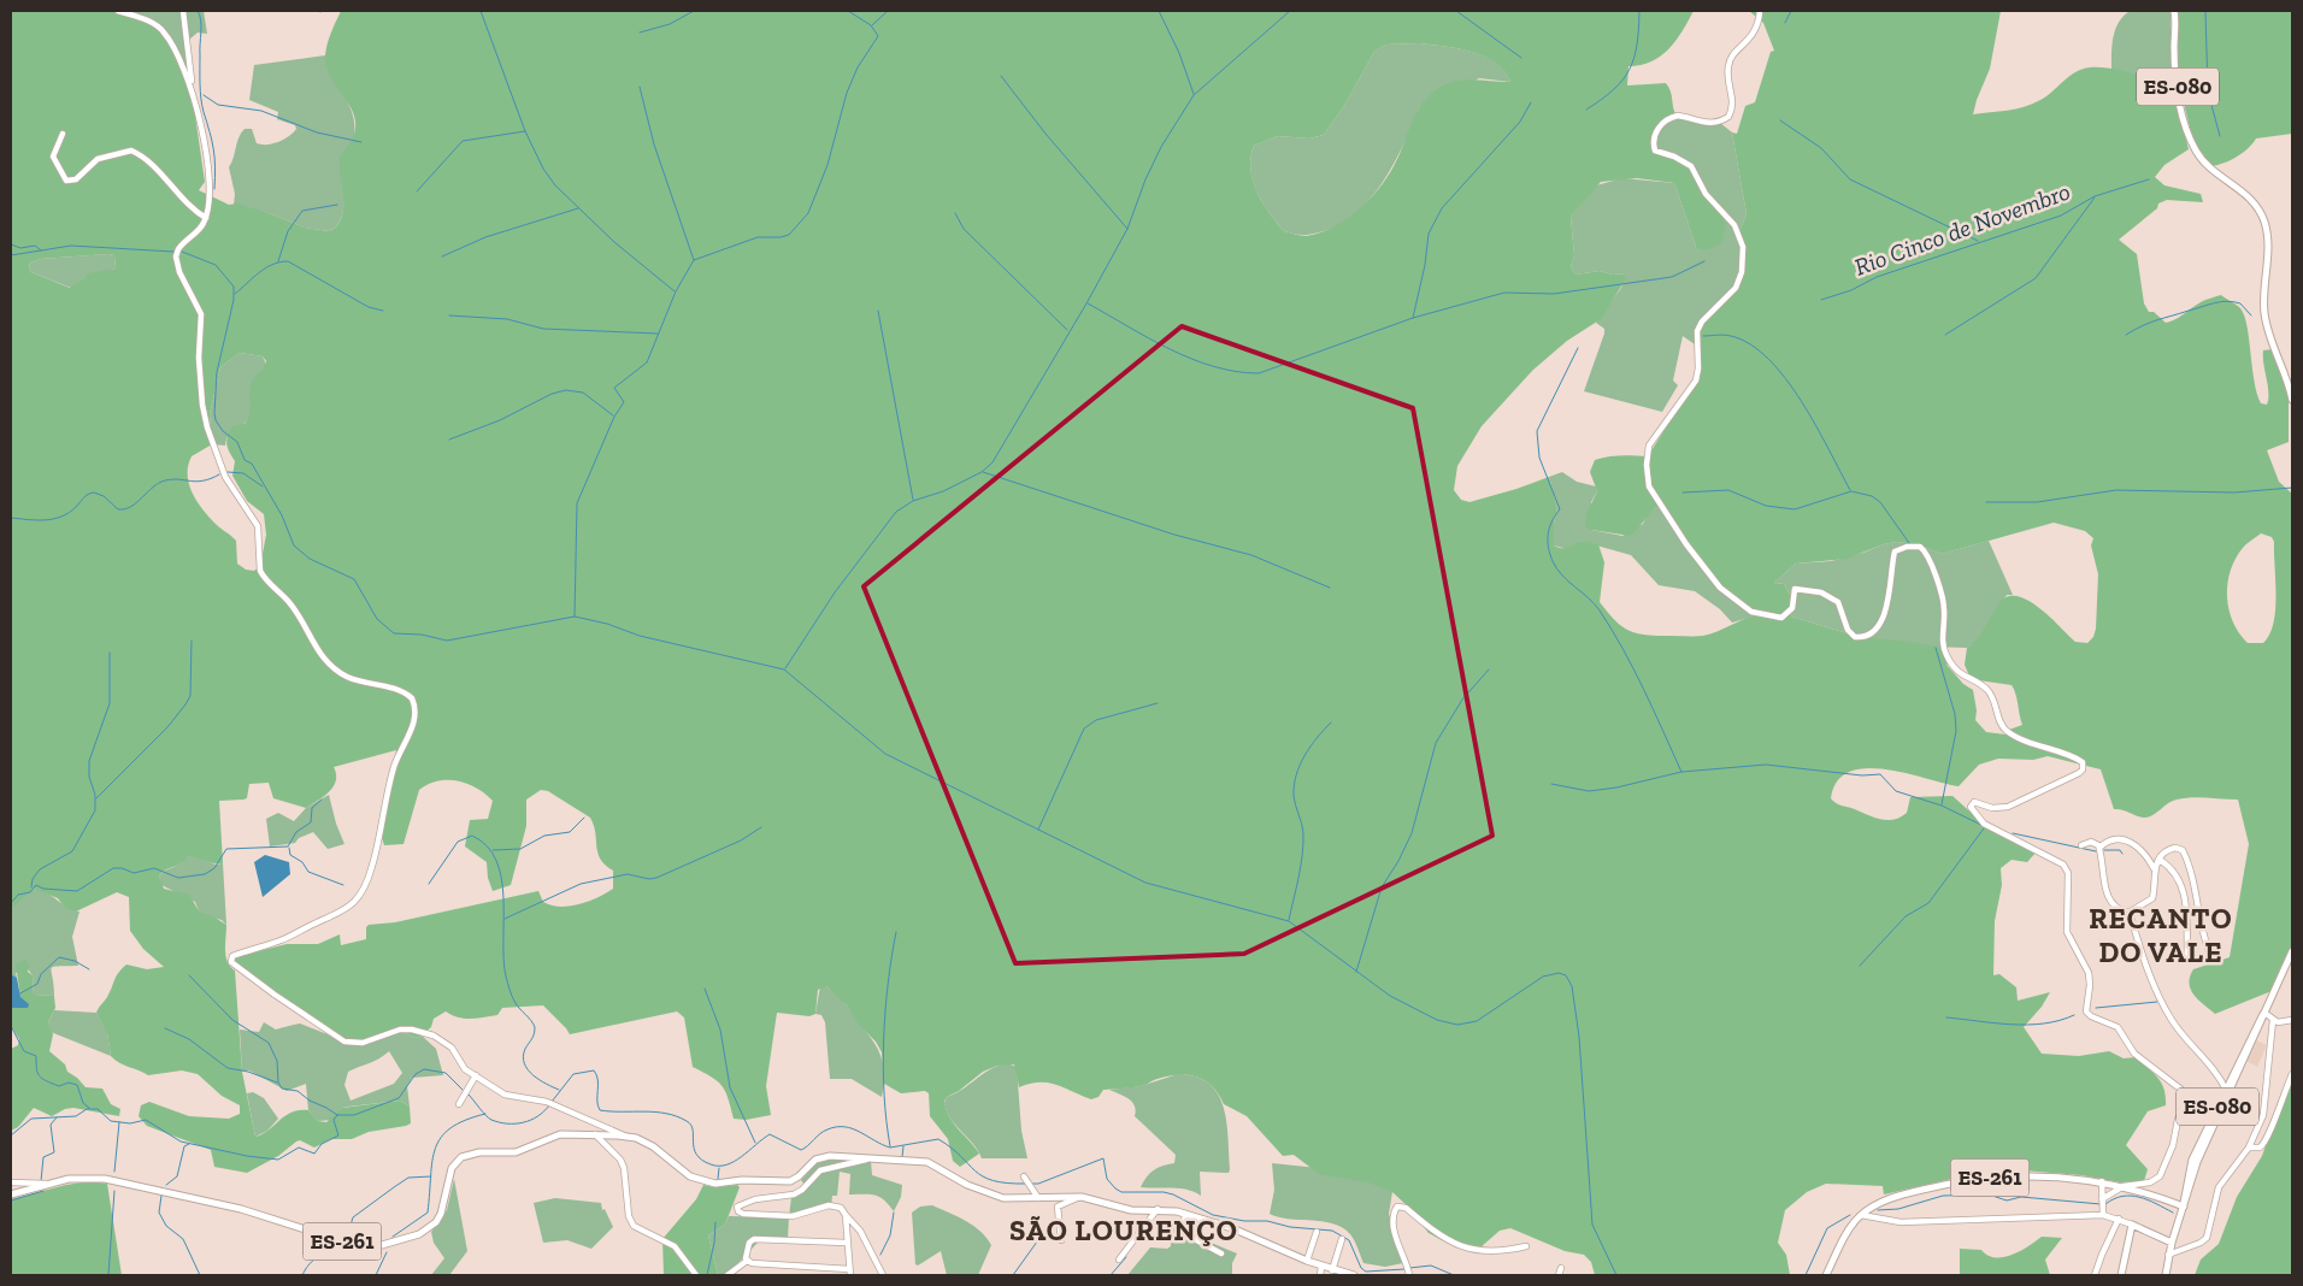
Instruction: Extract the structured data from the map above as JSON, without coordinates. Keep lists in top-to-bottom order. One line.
{"streets":{"main road":["ES-080","ES-261"]},"crossings":[["ES-080","ES-261"]],"districts":["RECANTO DO VALE","SÃO LOURENÇO"],"water":["Rio Cinco de Novembro"]}
